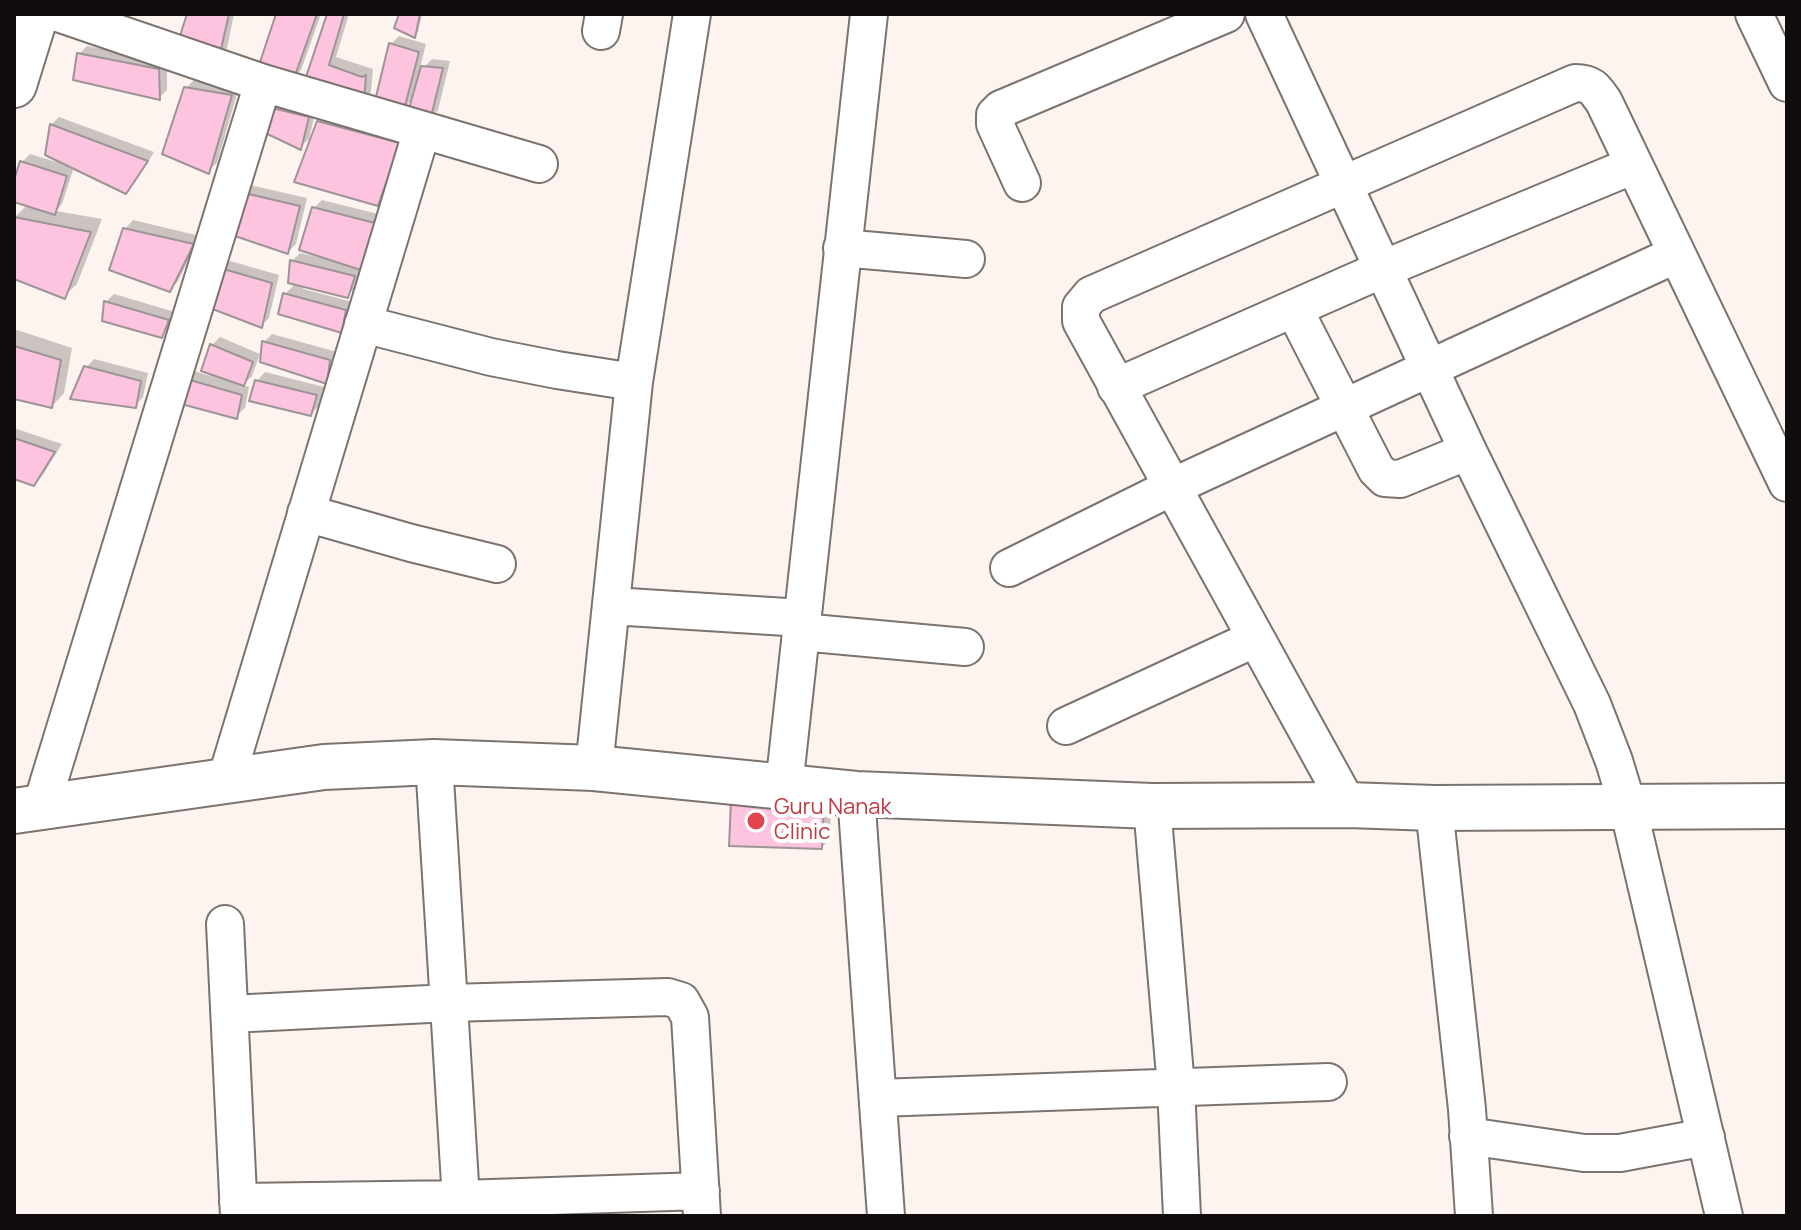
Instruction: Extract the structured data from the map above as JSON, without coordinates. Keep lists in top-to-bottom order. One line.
{"places":["Guru Nanak Clinic"]}
